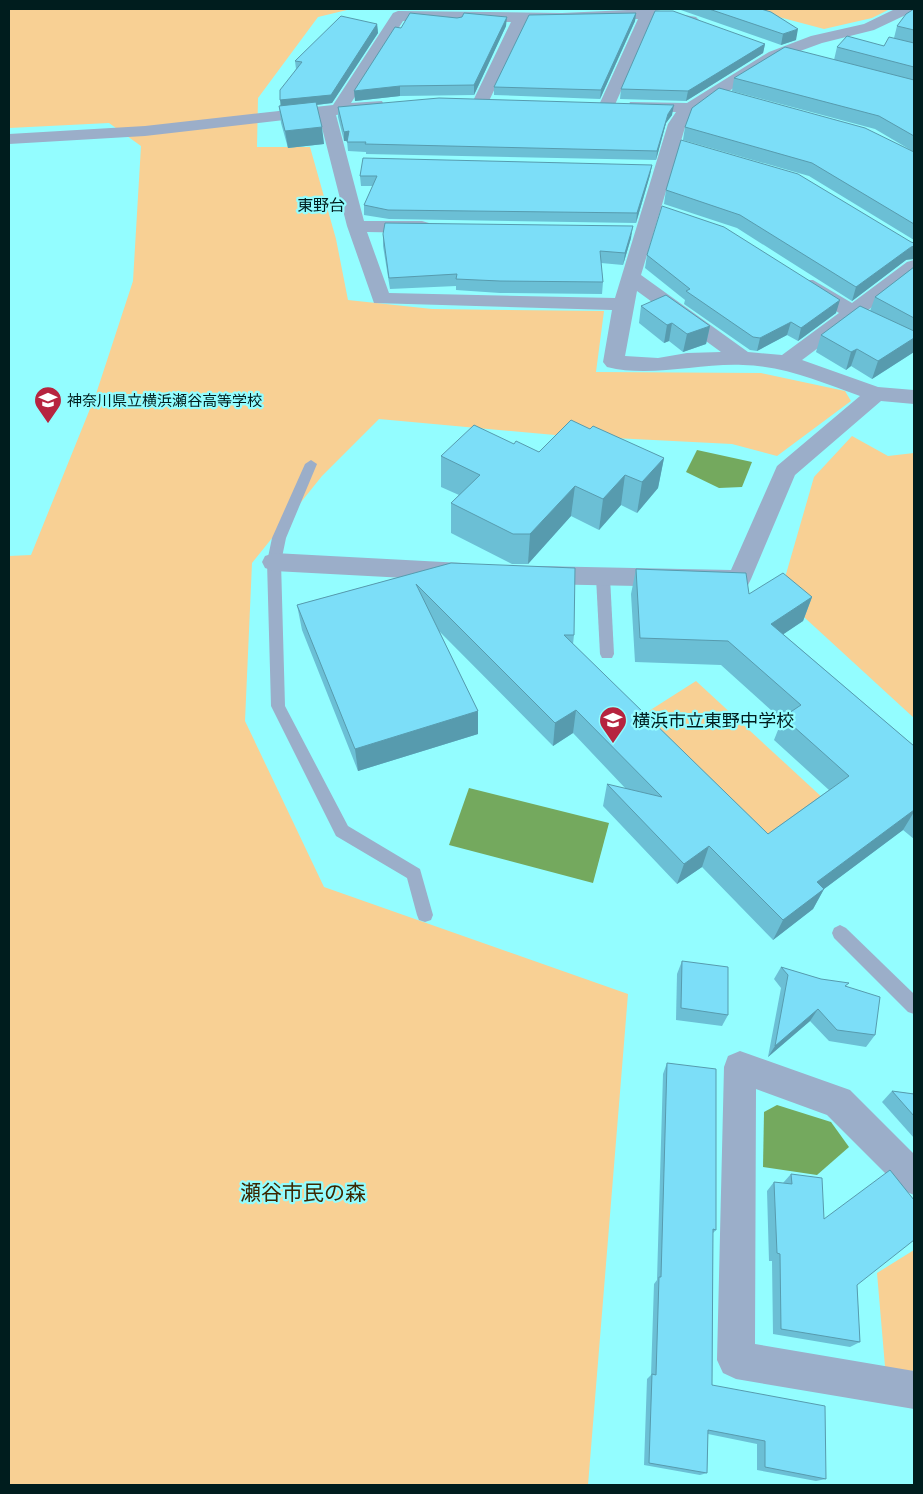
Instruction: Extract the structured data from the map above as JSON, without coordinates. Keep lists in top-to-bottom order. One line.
{"districts":["東野台"],"parks":["瀬谷市民の森"],"places":{"school or university":["神奈川県立横浜瀬谷高等学校","横浜市立東野中学校"]}}
